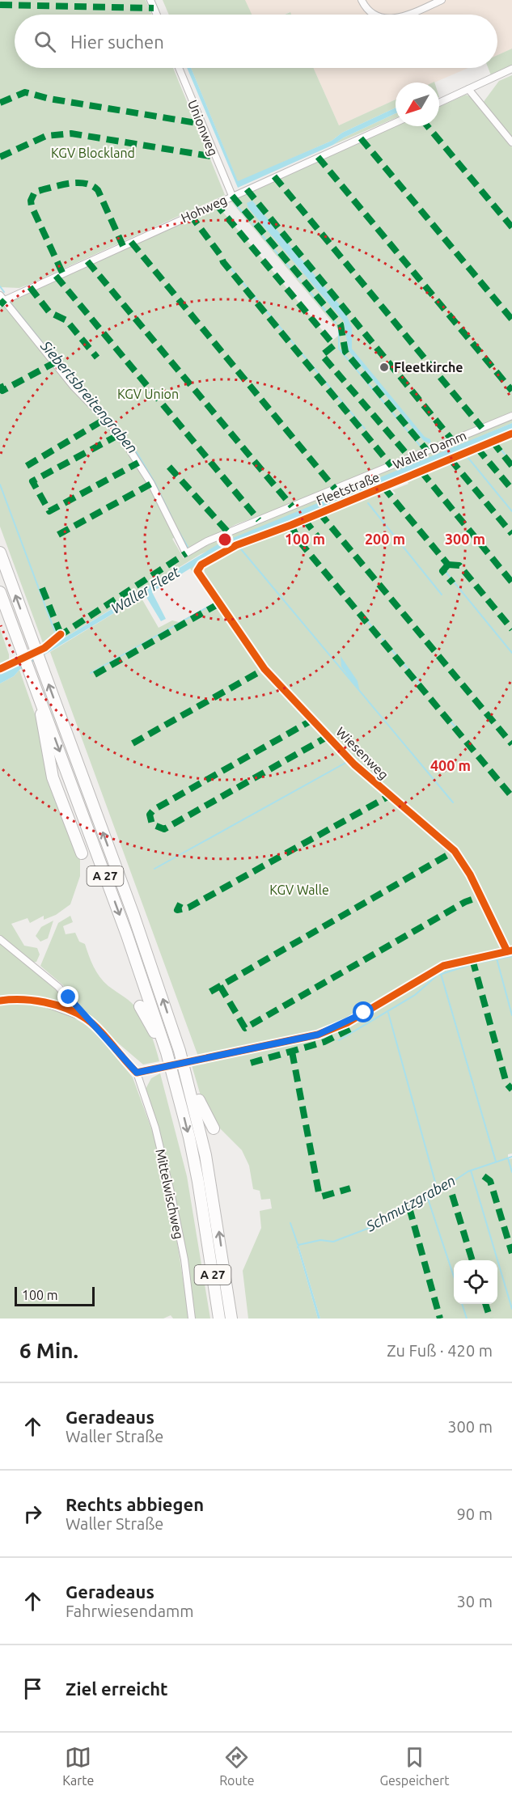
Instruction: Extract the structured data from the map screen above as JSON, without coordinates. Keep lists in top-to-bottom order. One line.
{"streets":{"highway":["A 27"],"street":["Unionweg","Hohweg","Waller Damm","Fleetstraße","Wiesenweg","Mittelwischweg"]},"crossings":[["Unionweg","Hohweg"],["Hohweg","Waller Damm"],["Fleetstraße","Wiesenweg"]],"water":["Siebertsbreitengraben","Waller Fleet","Schmutzgraben"],"parks":["KGV Blockland","KGV Union","KGV Walle"],"places":["Fleetkirche"],"scale_bar":"100 m","north":"bottom left","page":{"search":"Hier suchen","scale":"100 m","heading":["6 Min.","Zu Fuß · 420 m"],"list":[["Geradeaus","Waller Straße","300 m"],["Rechts abbiegen","Waller Straße","90 m"],["Geradeaus","Fahrwiesendamm","30 m"],"Ziel erreicht"],"nav":["Karte","Route","Gespeichert"]},"rings":["100 m","200 m","300 m","400 m"]}
